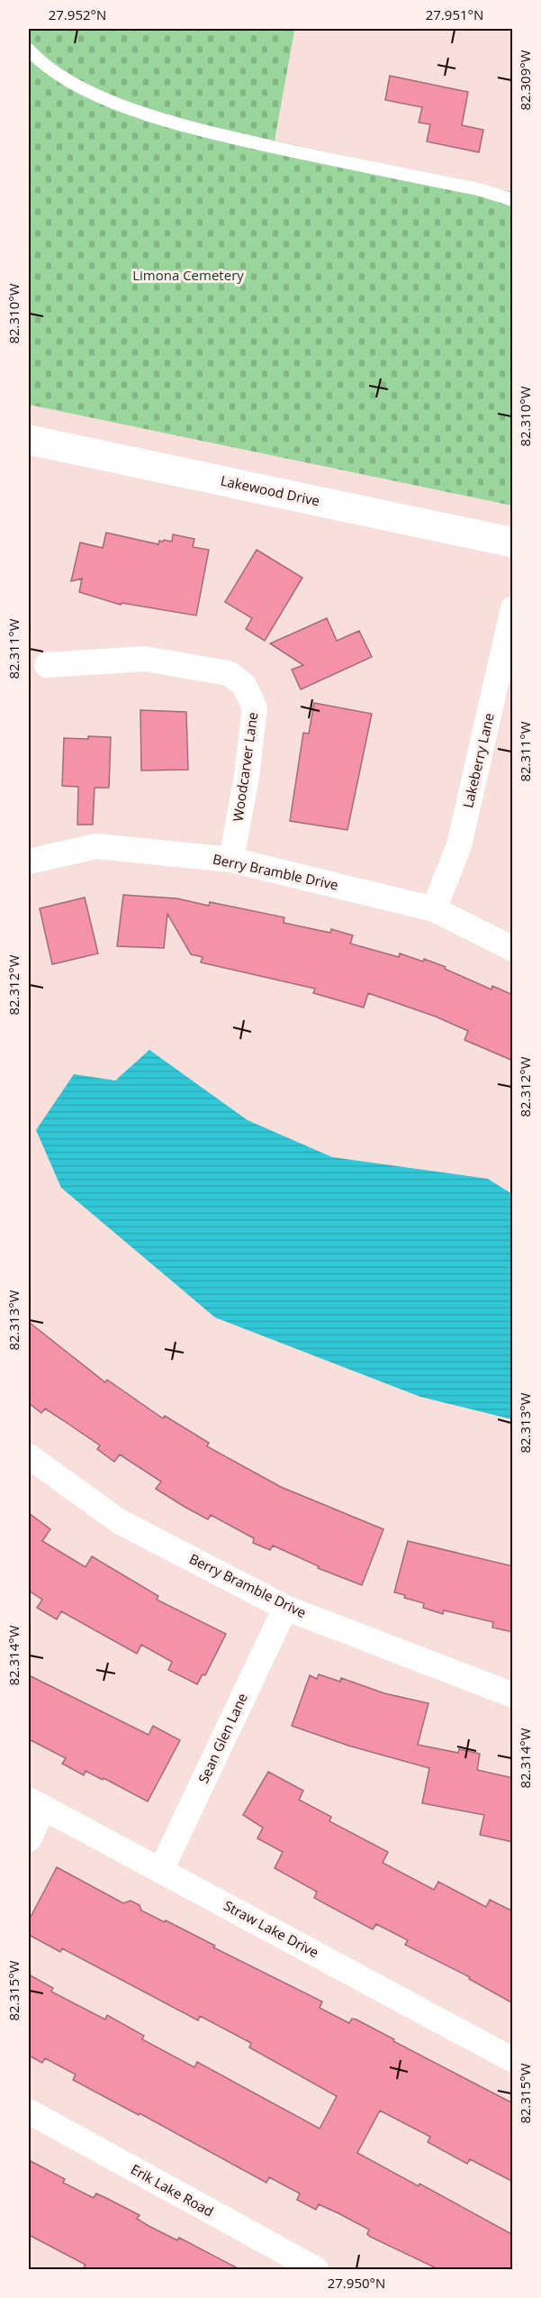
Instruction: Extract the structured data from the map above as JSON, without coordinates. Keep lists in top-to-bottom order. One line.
{"streets":{"street":["Lakewood Drive","Lakeberry Lane","Woodcarver Lane","Berry Bramble Drive","Sean Glen Lane","Straw Lake Drive","Erik Lake Road"]},"crossings":[["Lakeberry Lane","Berry Bramble Drive"],["Woodcarver Lane","Berry Bramble Drive"],["Berry Bramble Drive","Sean Glen Lane"],["Sean Glen Lane","Straw Lake Drive"]],"parks":["Limona Cemetery"],"coordinates":["27.952°N","27.951°N","82.309°W","82.310°W","82.311°W","82.312°W","82.313°W","82.314°W","82.315°W","27.950°N"]}
